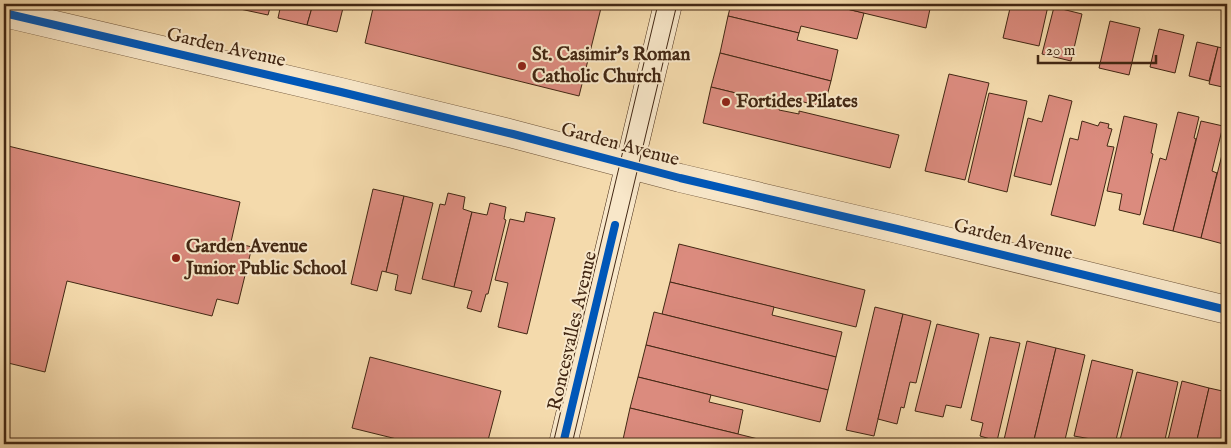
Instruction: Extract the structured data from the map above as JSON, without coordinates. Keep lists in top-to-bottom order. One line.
{"streets":{"street":["Garden Avenue","Roncesvalles Avenue"]},"crossings":[["Garden Avenue","Roncesvalles Avenue"]],"places":["St. Casimir's Roman Catholic Church","Fortides Pilates","Garden Avenue Junior Public School"],"scale_bar":"20 m"}
